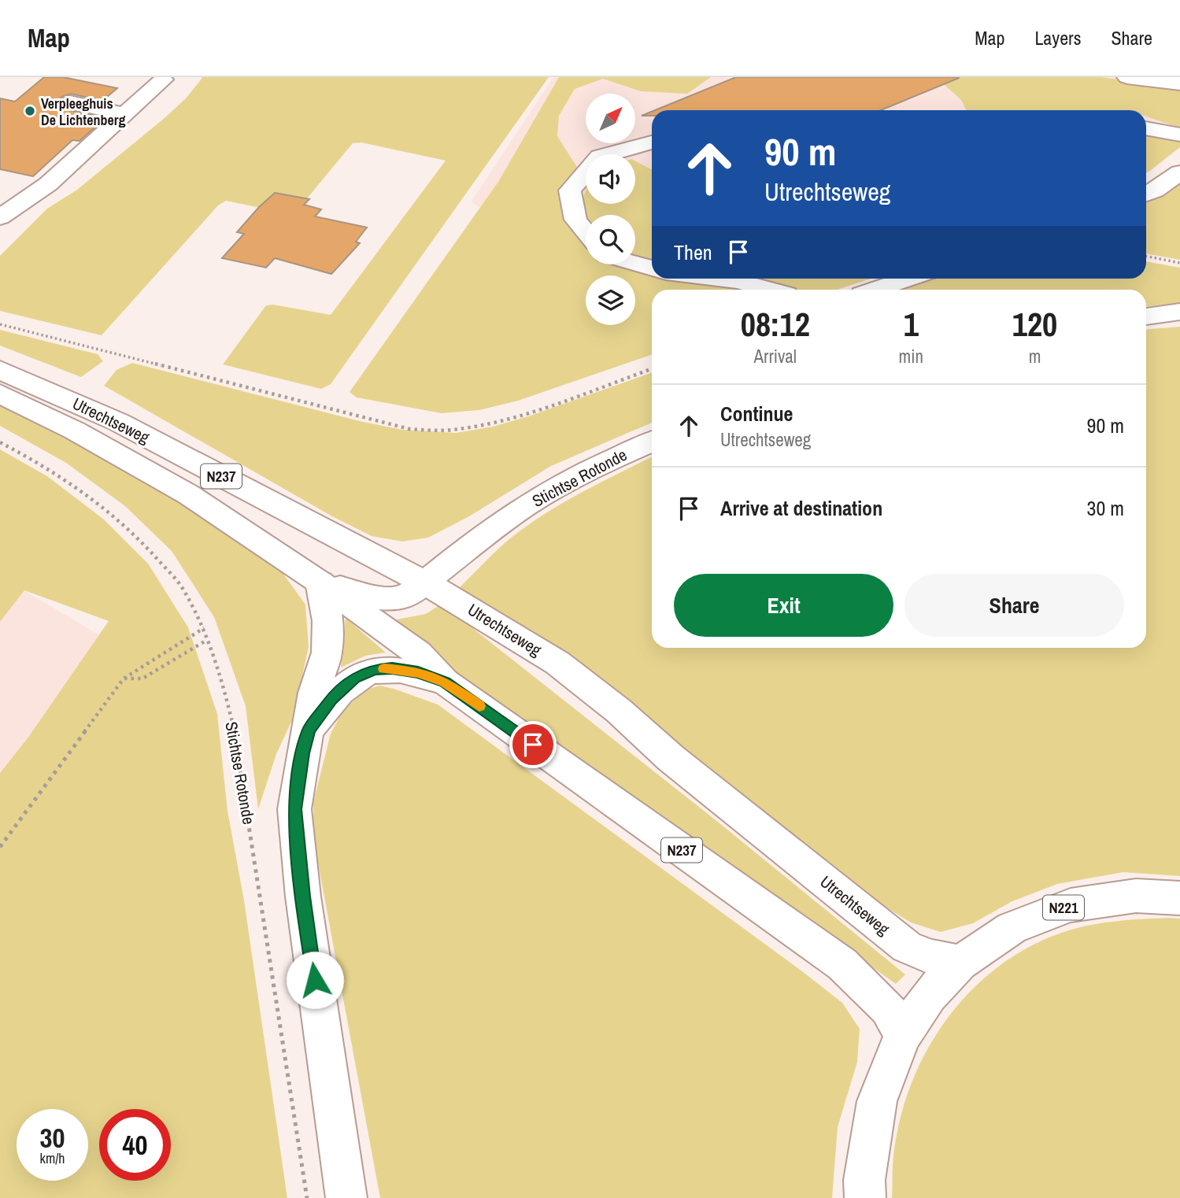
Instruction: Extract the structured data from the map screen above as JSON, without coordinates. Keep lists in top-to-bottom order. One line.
{"streets":{"main road":["Utrechtseweg","N237","Stichtse Rotonde","N221"]},"crossings":[["Utrechtseweg","Stichtse Rotonde"],["Utrechtseweg","N221"]],"places":["Verpleeghuis De Lichtenberg"],"north":"top right","page":{"header":"Map","nav":["Map","Layers","Share"],"turn":["90 m","Utrechtseweg"],"then":"Then","eta":["08:12","Arrival","1","min","120","m"],"list":[{"name":"Continue","note":"Utrechtseweg","value":"90 m"},{"name":"Arrive at destination","value":"30 m"}],"buttons":["Exit","Share"],"speed":"30 km/h","limit":"40"}}
